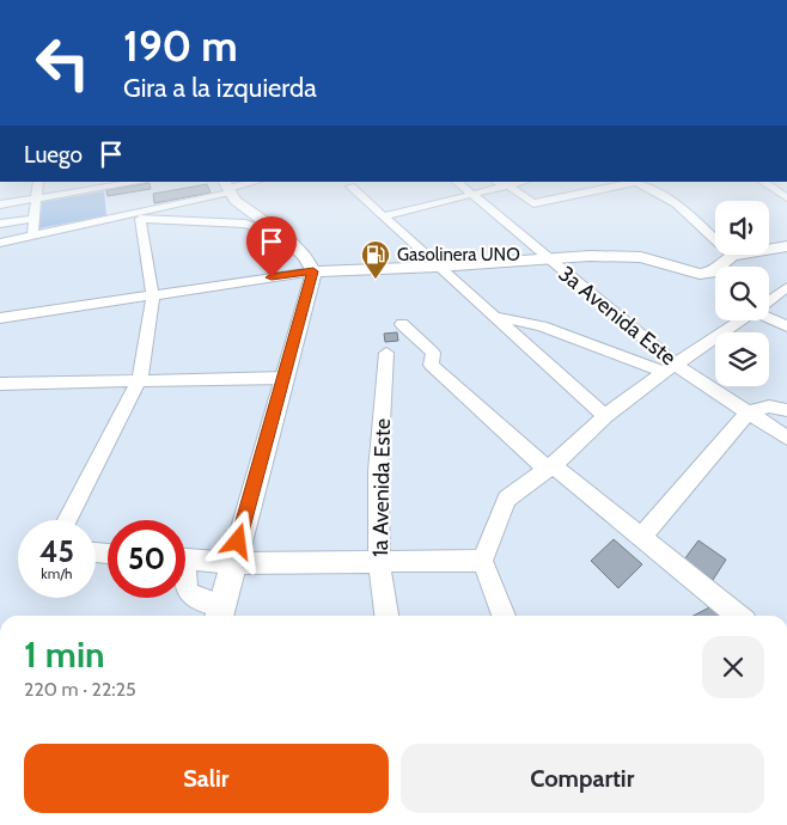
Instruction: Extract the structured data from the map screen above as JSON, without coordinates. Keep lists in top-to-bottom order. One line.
{"streets":{"street":["3a Avenida Este","1a Avenida Este"]},"places":{"fuel station":["Gasolinera UNO"]},"page":{"turn":["190 m","Gira a la izquierda"],"then":"Luego","speed":"45 km/h","limit":"50","heading":["1 min","220 m · 22:25"],"buttons":["Salir","Compartir"]}}
